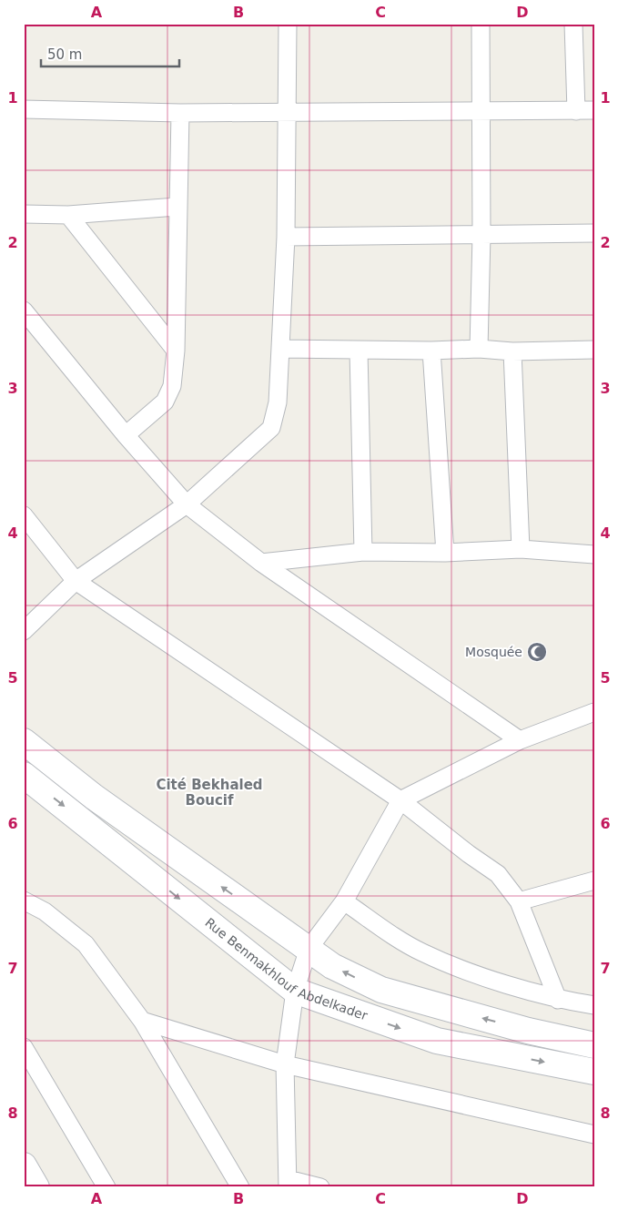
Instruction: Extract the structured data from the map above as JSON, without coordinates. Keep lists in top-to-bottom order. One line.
{"streets":{"street":["Rue Benmakhlouf Abdelkader"]},"districts":["Cité Bekhaled Boucif"],"places":{"mosque":["Mosquée"]},"scale_bar":"50 m","grid":{"columns":["A","B","C","D"],"rows":["1","2","3","4","5","6","7","8"]}}
